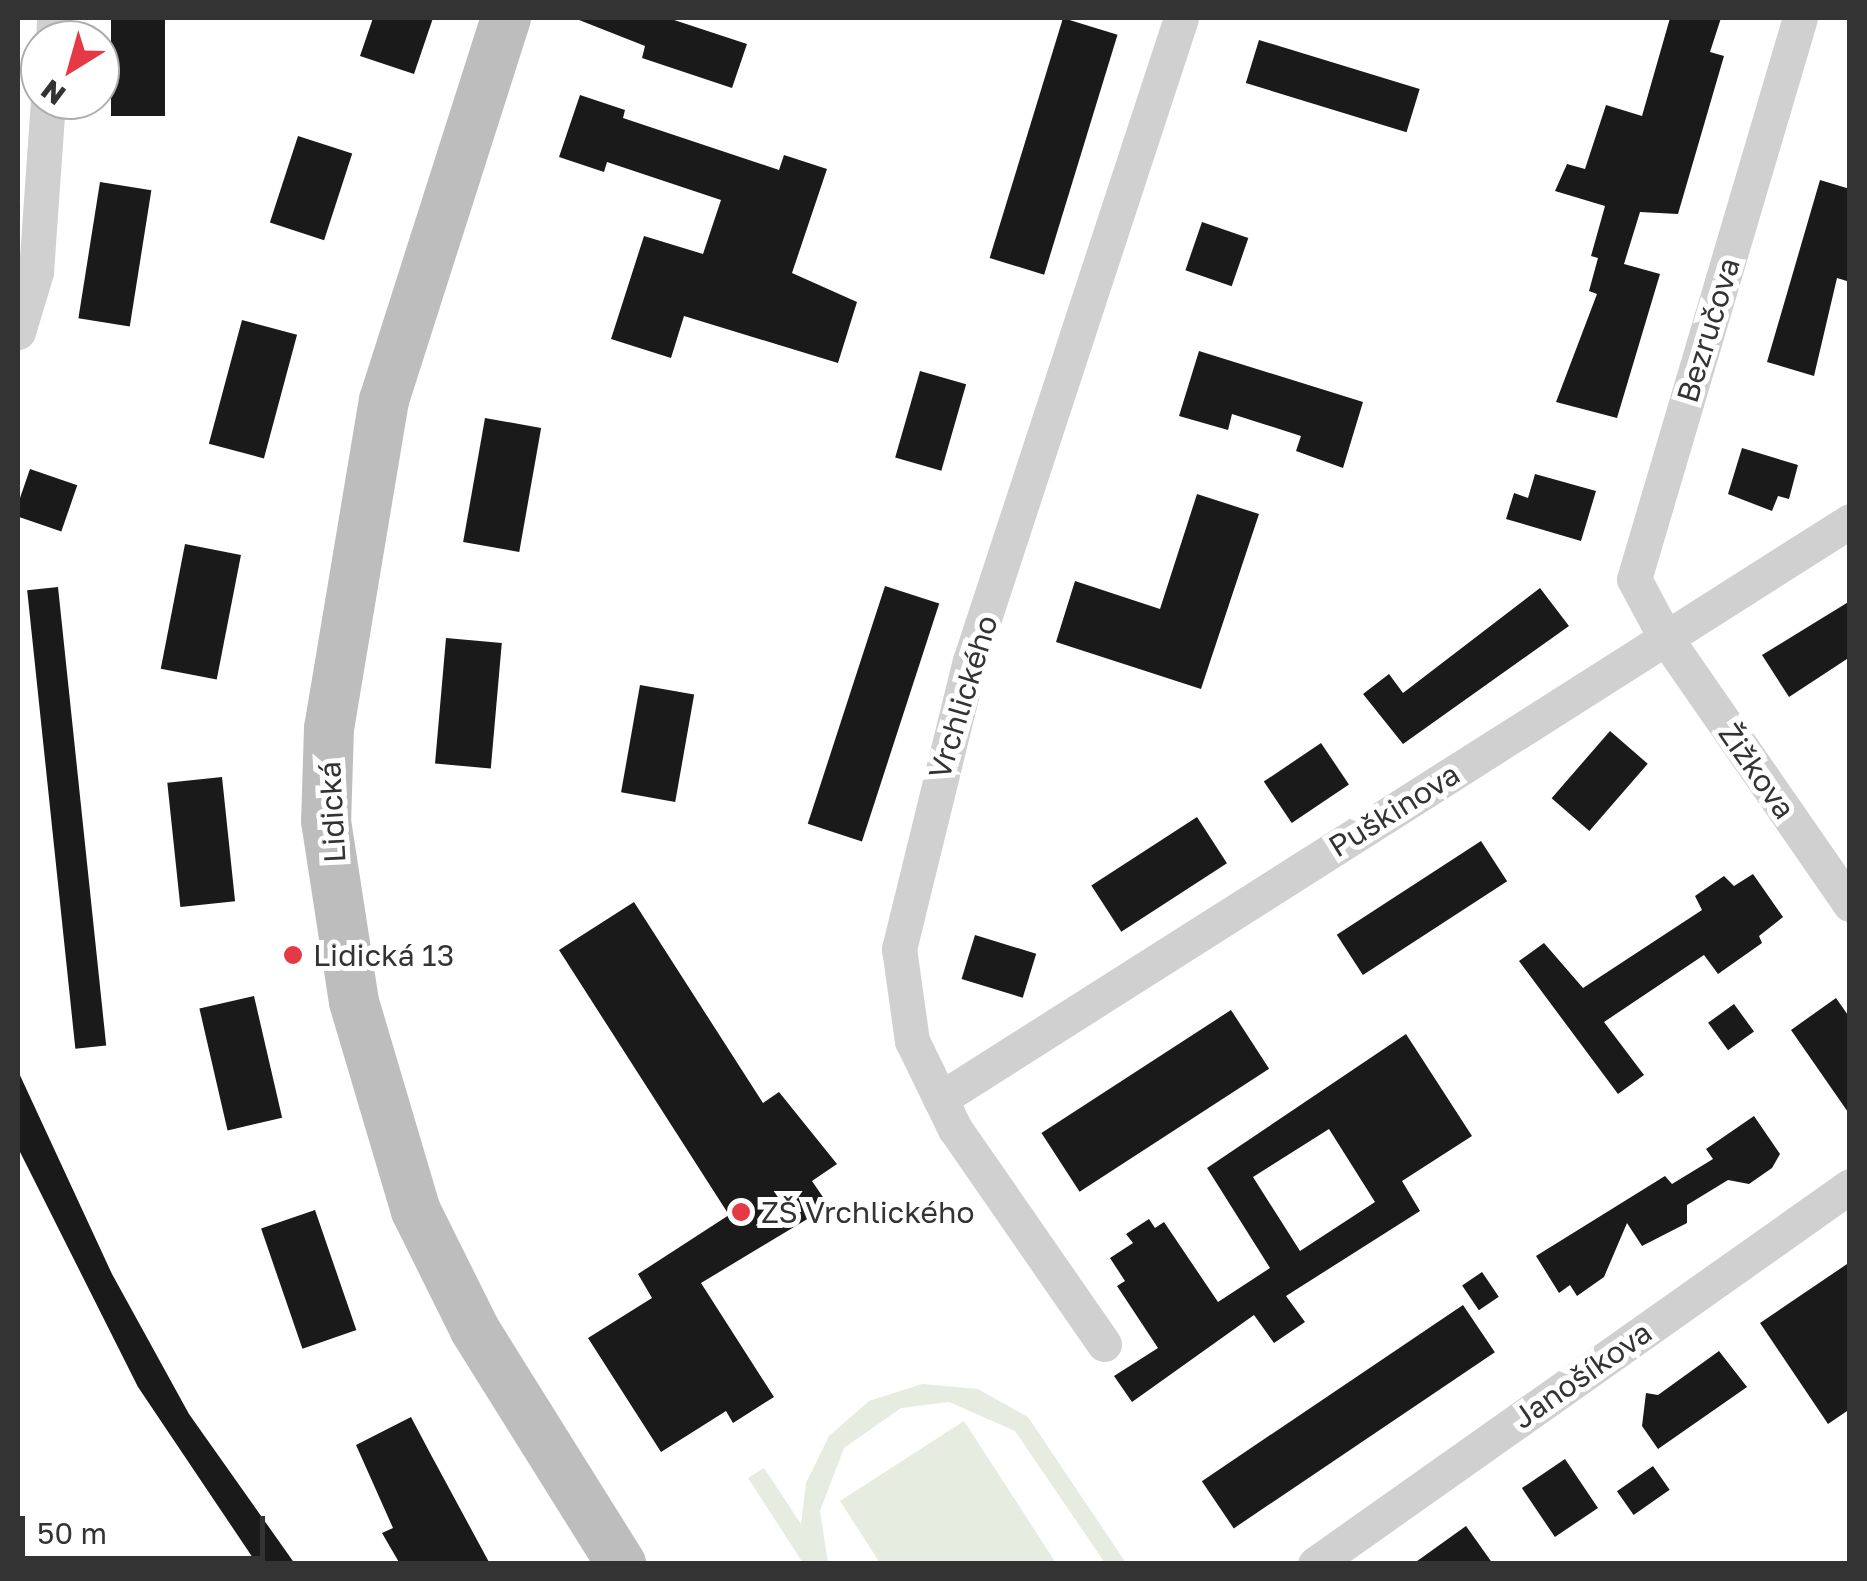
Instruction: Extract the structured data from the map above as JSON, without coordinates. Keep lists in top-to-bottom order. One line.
{"streets":{"main road":["Lidická"],"street":["Bezručova","Vrchlického","Žižkova","Puškinova","Janošíkova"]},"crossings":[["Bezručova","Žižkova"],["Bezručova","Puškinova"],["Vrchlického","Puškinova"],["Žižkova","Puškinova"]],"places":["Lidická 13","ZŠ Vrchlického"],"scale_bar":"50 m","north":"bottom left"}
